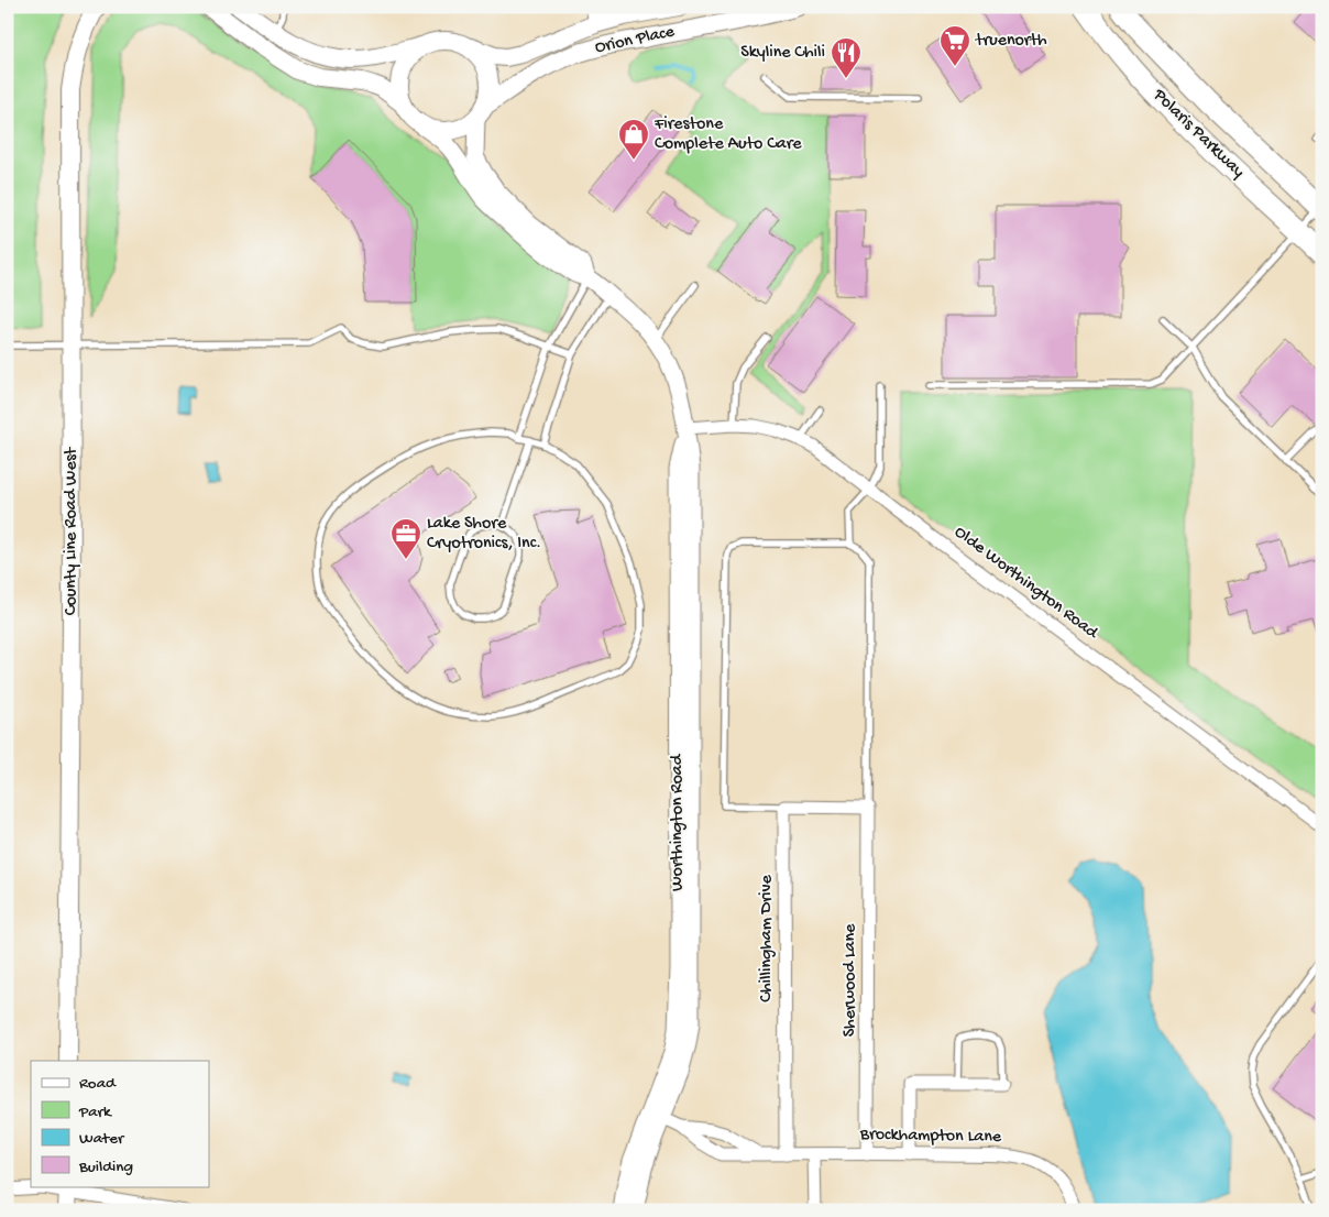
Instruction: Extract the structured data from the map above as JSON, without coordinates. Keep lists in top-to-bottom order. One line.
{"streets":{"main road":["Orion Place","Polaris Parkway","County Line Road West"],"street":["Olde Worthington Road","Worthington Road","Chillingham Drive","Sherwood Lane","Brockhampton Lane"]},"crossings":[["Orion Place","Worthington Road"],["Olde Worthington Road","Worthington Road"],["Worthington Road","Brockhampton Lane"],["Chillingham Drive","Brockhampton Lane"],["Sherwood Lane","Brockhampton Lane"]],"places":{"supermarket":["truenorth"],"restaurant":["Skyline Chili"],"shop":["Firestone Complete Auto Care"],"office":["Lake Shore Cryotronics, Inc."]},"legend":["Road","Park","Water","Building"]}
